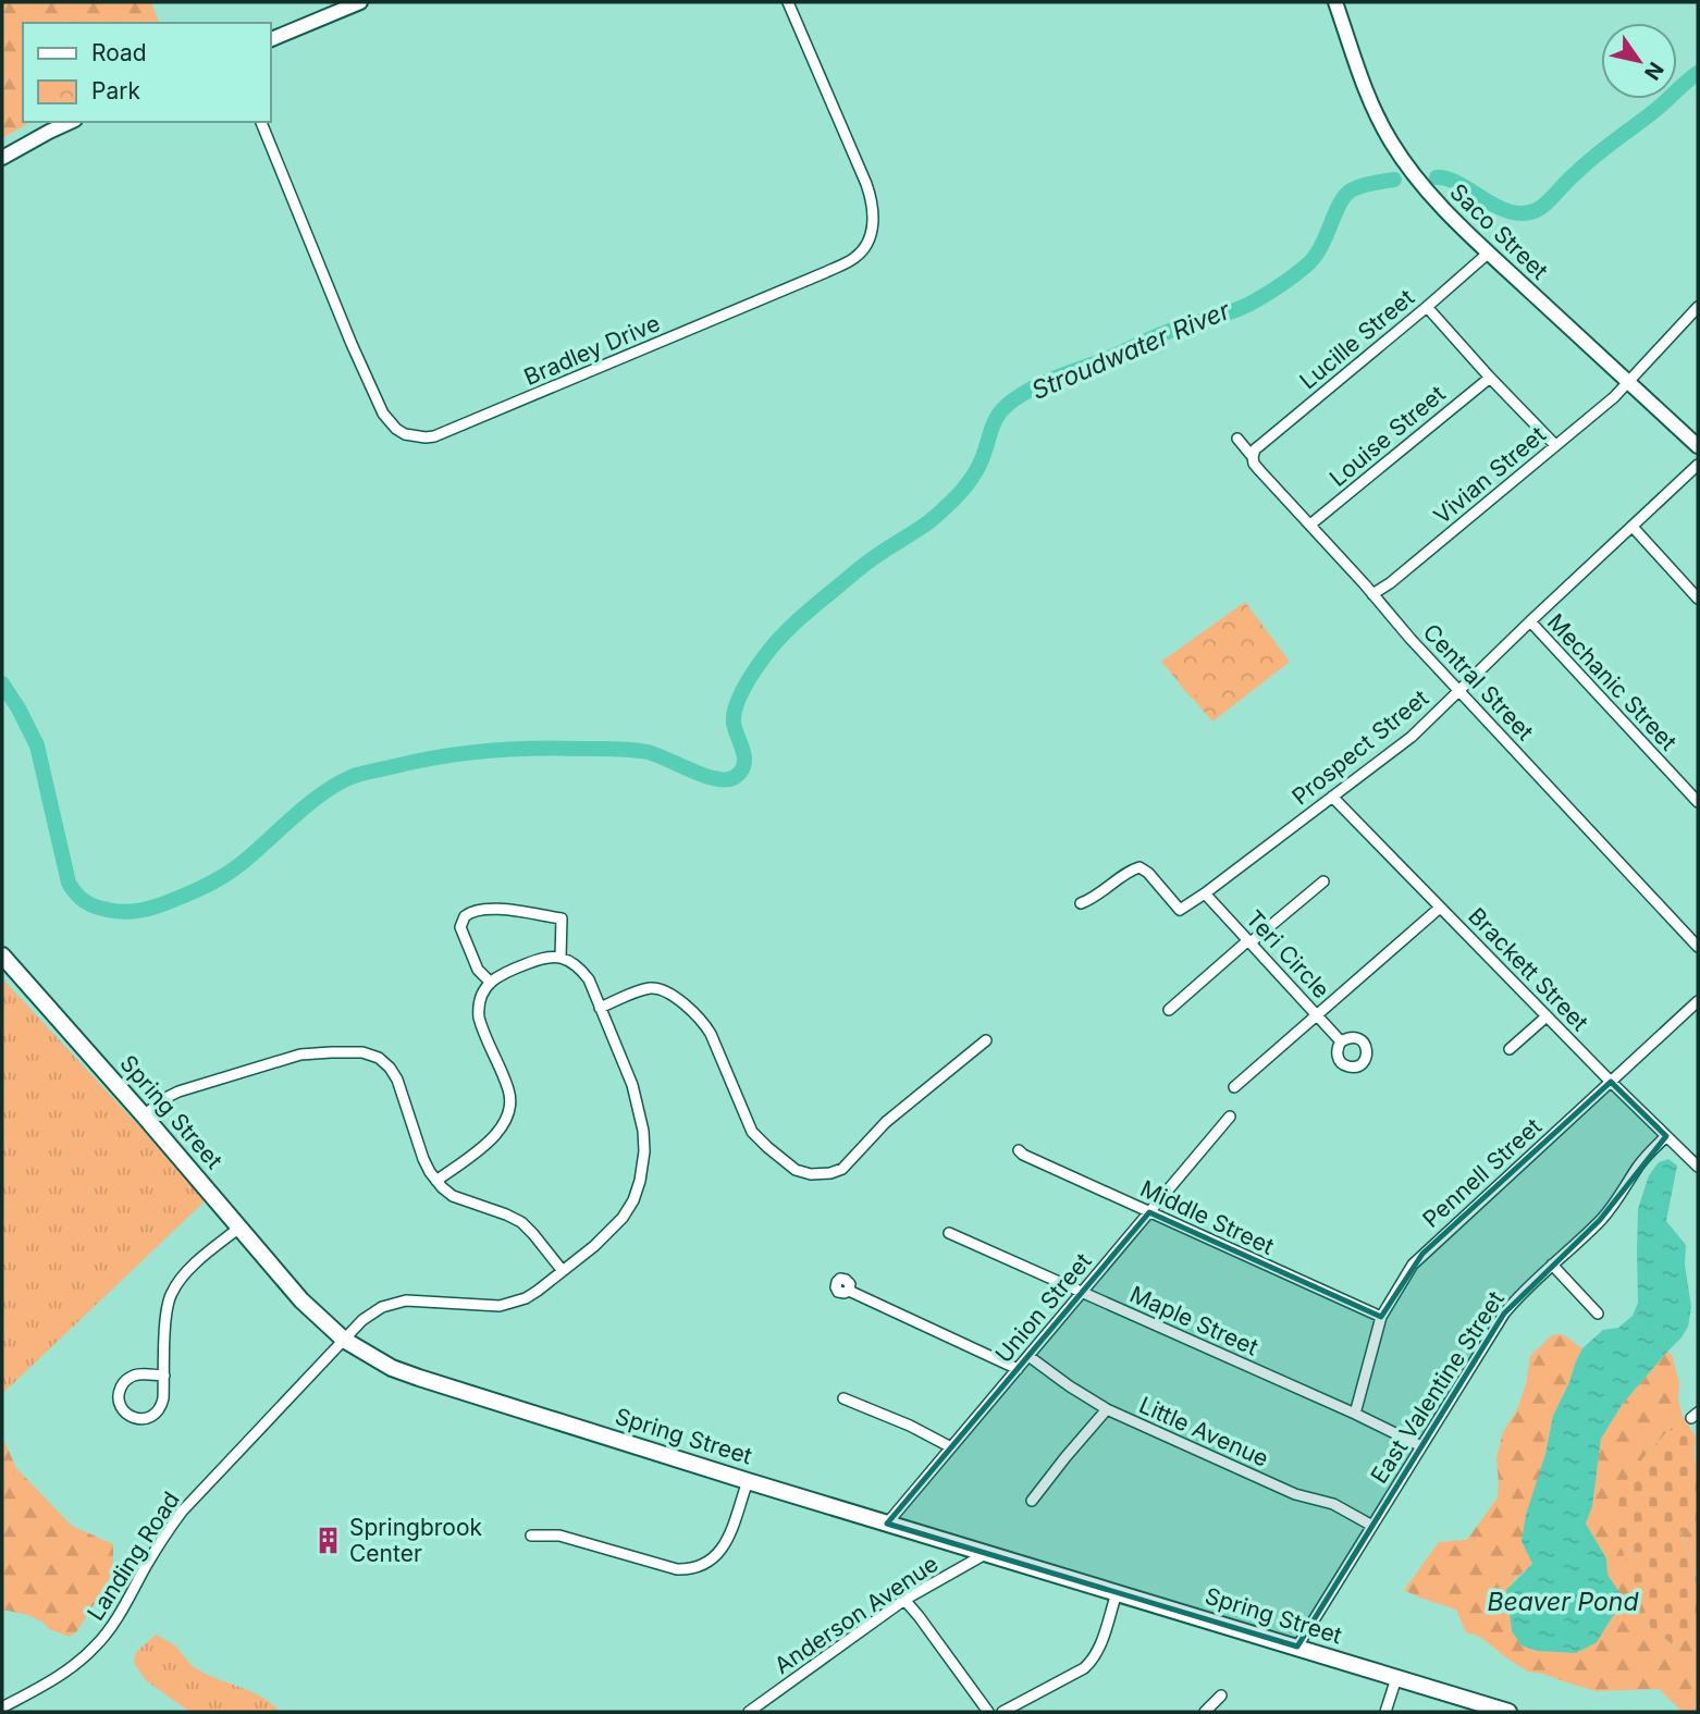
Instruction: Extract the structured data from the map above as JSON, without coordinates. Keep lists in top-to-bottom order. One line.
{"streets":{"main road":["Saco Street","Spring Street"],"street":["Lucille Street","Bradley Drive","Louise Street","Vivian Street","Central Street","Mechanic Street","Prospect Street","Teri Circle","Brackett Street","Pennell Street","Middle Street","Union Street","Maple Street","East Valentine Street","Little Avenue","Landing Road","Anderson Avenue"]},"crossings":[["Saco Street","Lucille Street"],["Saco Street","Vivian Street"],["Lucille Street","Central Street"],["Louise Street","Central Street"],["Vivian Street","Central Street"],["Central Street","Prospect Street"],["Mechanic Street","Prospect Street"],["Prospect Street","Teri Circle"],["Prospect Street","Brackett Street"],["Brackett Street","Pennell Street"],["Brackett Street","East Valentine Street"],["Spring Street","Union Street"],["Spring Street","East Valentine Street"],["Spring Street","Landing Road"],["Spring Street","Anderson Avenue"],["Pennell Street","Middle Street"],["Pennell Street","Maple Street"],["Middle Street","Union Street"],["Union Street","Maple Street"],["Union Street","Little Avenue"],["Maple Street","East Valentine Street"],["East Valentine Street","Little Avenue"]],"water":["Stroudwater River","Beaver Pond"],"places":{"building":["Springbrook Center"]},"legend":["Road","Park"],"north":"bottom right"}
